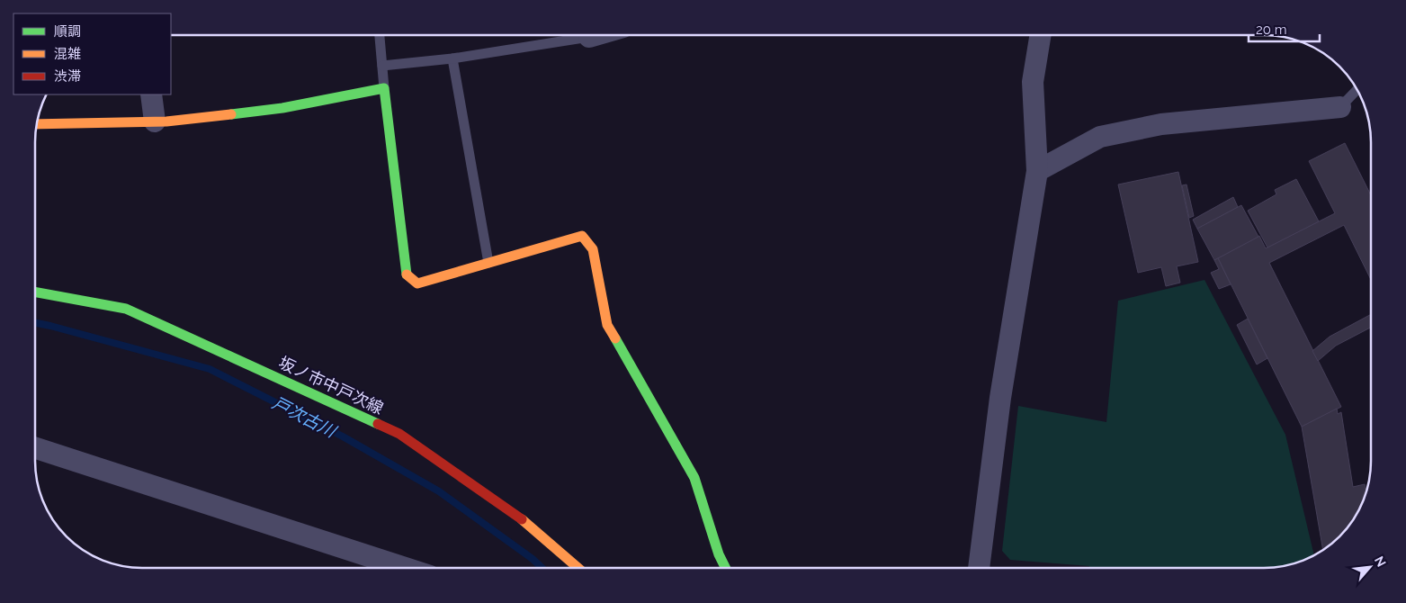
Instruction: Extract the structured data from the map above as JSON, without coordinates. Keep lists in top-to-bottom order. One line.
{"streets":{"street":["坂ノ市中戸次線"]},"water":["戸次古川"],"legend":["順調","混雑","渋滞"],"scale_bar":"20 m","north":"top right"}
